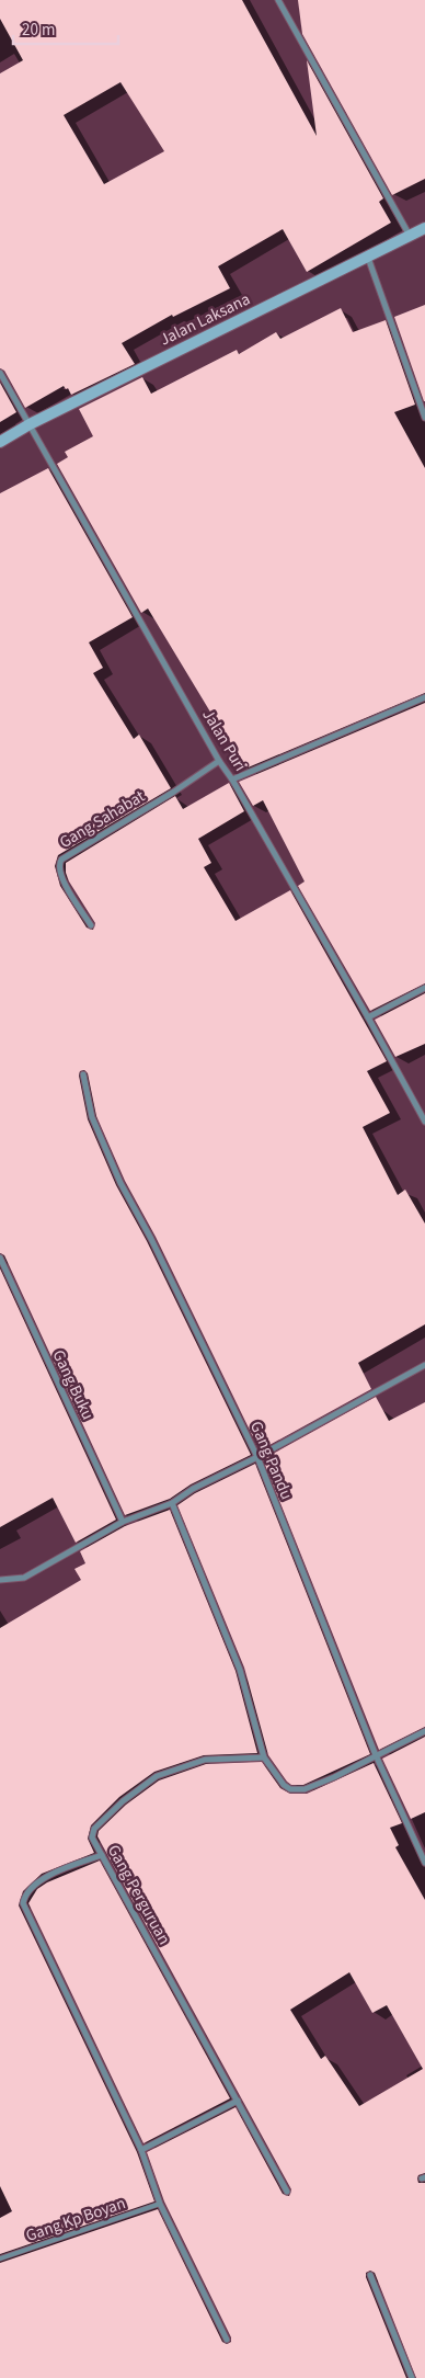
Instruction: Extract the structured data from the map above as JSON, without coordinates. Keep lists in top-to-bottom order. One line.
{"streets":{"street":["Jalan Laksana","Jalan Puri","Gang Sahabat","Gang Buku","Gang Pandu","Gang Perguruan"],"lane":["Gang Kp Boyan"]},"crossings":[["Jalan Laksana","Jalan Puri"],["Jalan Puri","Gang Sahabat"]],"scale_bar":"20 m"}
